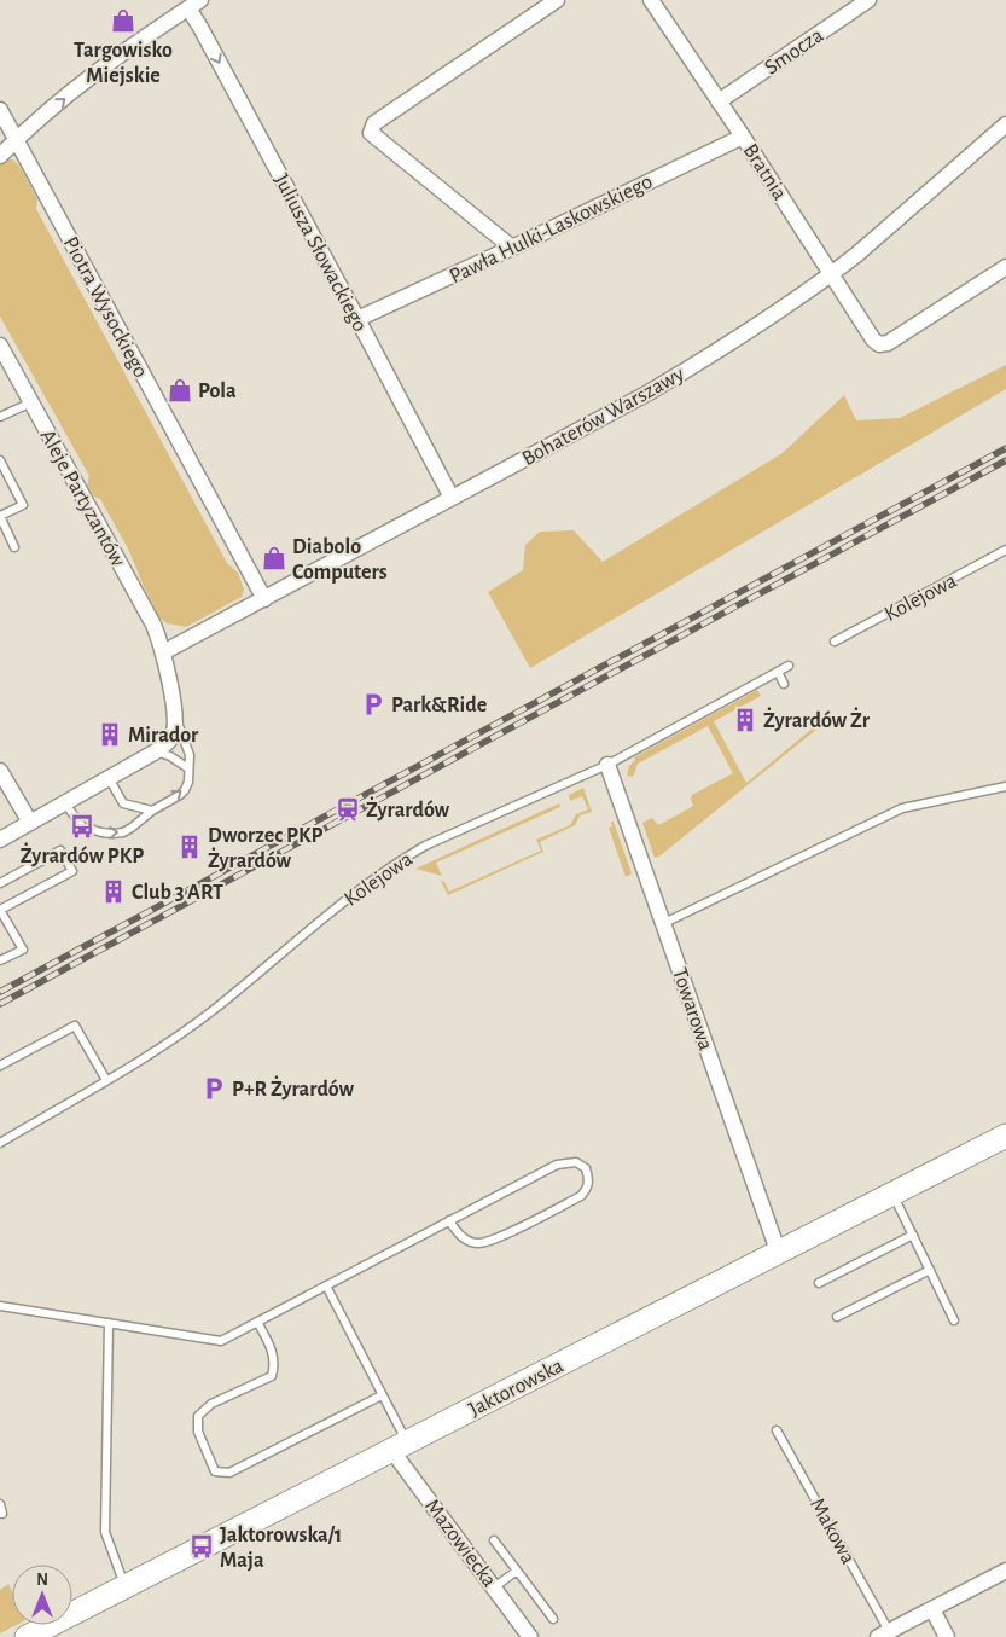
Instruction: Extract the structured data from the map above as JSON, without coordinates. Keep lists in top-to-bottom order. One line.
{"streets":{"main road":["Jaktorowska"],"street":["Smocza","Bratnia","Pawła Hulki-Laskowskiego","Juliusza Słowackiego","Piotra Wysockiego","Bohaterów Warszawy","Aleje Partyzantów","Towarowa","Mazowiecka"],"lane":["Kolejowa","Makowa"]},"crossings":[["Smocza","Bratnia"],["Bratnia","Pawła Hulki-Laskowskiego"],["Bratnia","Bohaterów Warszawy"],["Pawła Hulki-Laskowskiego","Juliusza Słowackiego"],["Juliusza Słowackiego","Bohaterów Warszawy"],["Piotra Wysockiego","Bohaterów Warszawy"],["Bohaterów Warszawy","Aleje Partyzantów"],["Kolejowa","Towarowa"],["Towarowa","Jaktorowska"],["Jaktorowska","Mazowiecka"]],"one_way":["Juliusza Słowackiego"],"places":{"shop":["Targowisko Miejskie","Pola","Diabolo Computers"],"parking":["Park&Ride","P+R Żyrardów"],"building":["Żyrardów Żr","Mirador","Dworzec PKP Żyrardów","Club 3 ART"],"station":["Żyrardów"],"bus stop":["Żyrardów PKP","Jaktorowska/1 Maja"]},"north":"top"}
